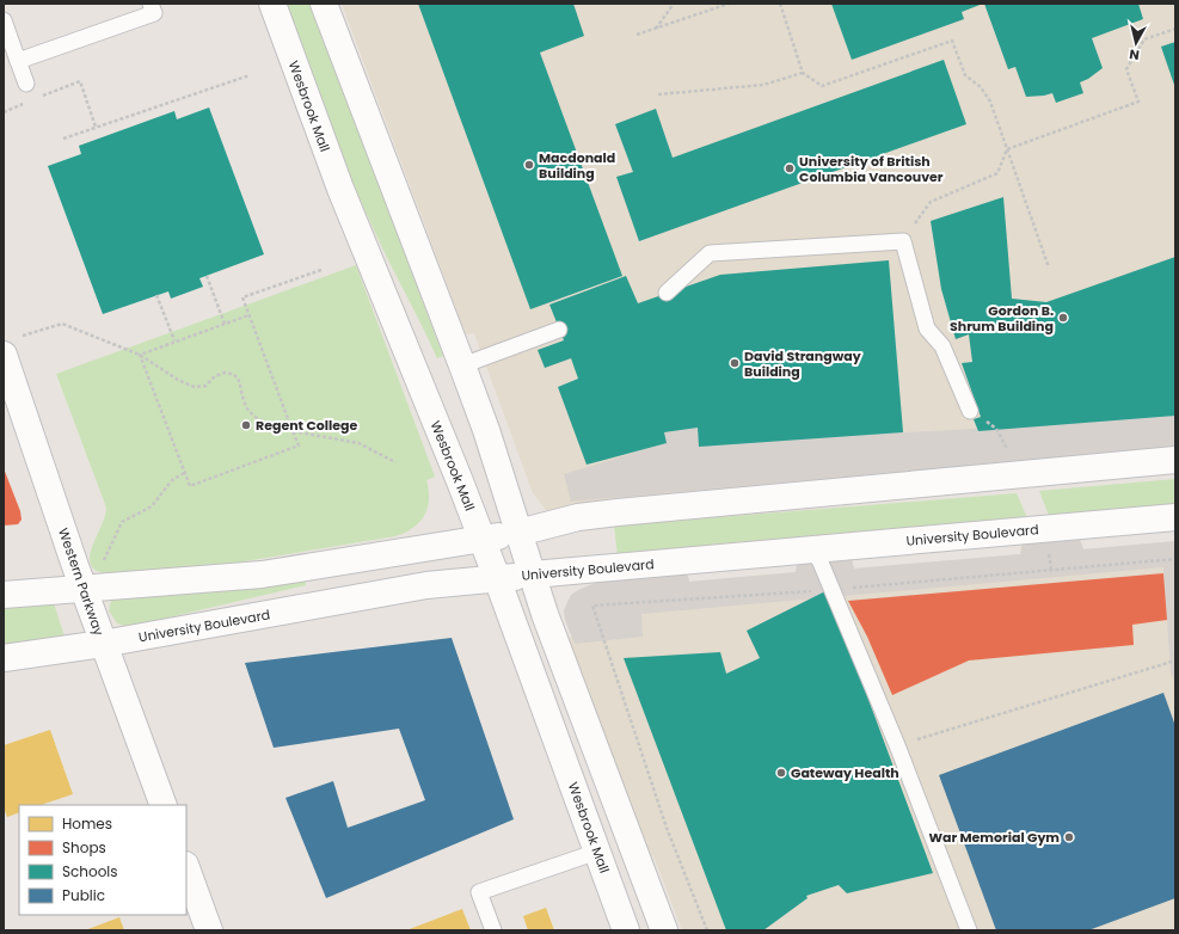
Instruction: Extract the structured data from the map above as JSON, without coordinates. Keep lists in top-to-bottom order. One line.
{"streets":{"main road":["Wesbrook Mall","University Boulevard","Western Parkway"]},"crossings":[["Wesbrook Mall","University Boulevard"],["University Boulevard","Western Parkway"]],"places":["Macdonald Building","University of British Columbia Vancouver","Gordon B. Shrum Building","David Strangway Building","Regent College","Gateway Health","War Memorial Gym"],"legend":["Homes","Shops","Schools","Public"],"north":"bottom"}
